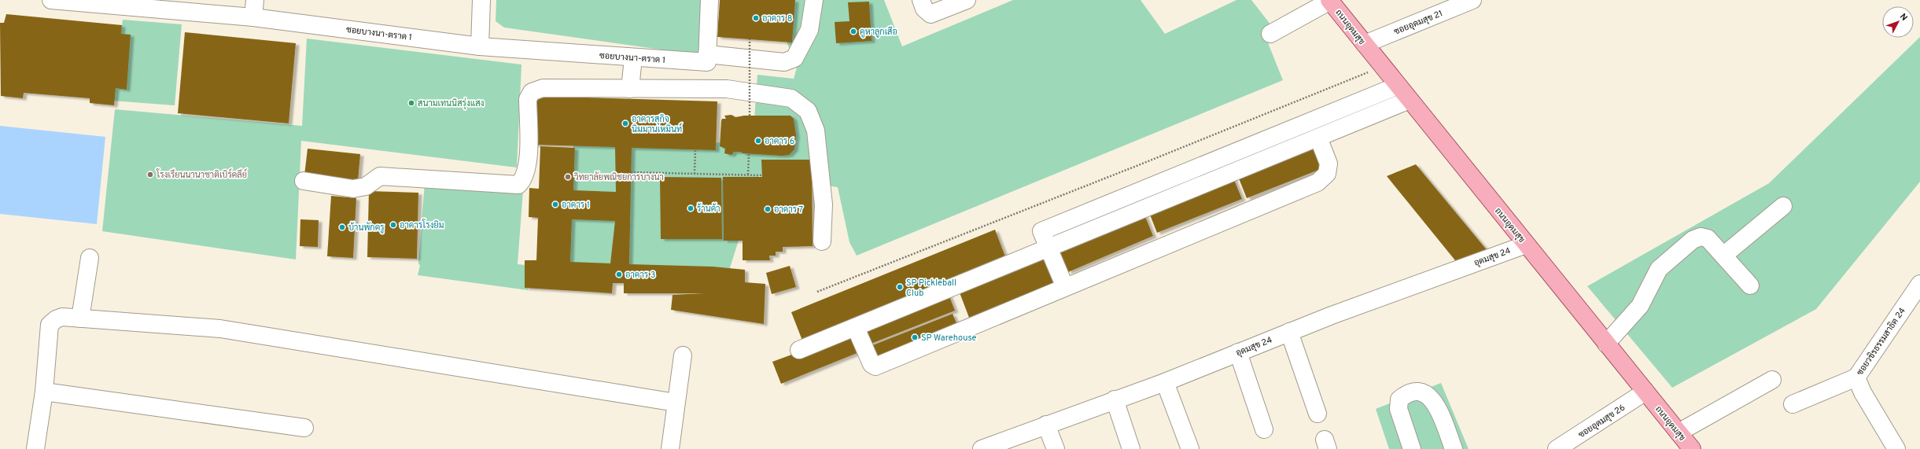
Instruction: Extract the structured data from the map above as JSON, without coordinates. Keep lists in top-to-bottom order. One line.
{"streets":{"main road":["ถนนอุดมสุข"],"street":["ซอยอุดมสุข 21","ซอยบางนา-ตราด 1","อุดมสุข 24","ซอยวชิรธรรมสาธิต 24","ซอยอุดมสุข 26"]},"crossings":[["ซอยอุดมสุข 21","ถนนอุดมสุข"],["ถนนอุดมสุข","อุดมสุข 24"],["ถนนอุดมสุข","ซอยอุดมสุข 26"]],"places":["อาคาร 8","คูหาลูกเสือ","สนามเทนนิสรุ่งแสง","อาคารสุกิจ นิมมานเหมินท์","อาคาร 6","โรงเรียนนานาชาติเบิร์คลีย์","วิทยาลัยพณิชยการบางนา","อาคาร 1","ร้านค้า","อาคาร 7","อาคารโรงยิม","บ้านพักครู","อาคาร 3","SP Pickleball Club","SP Warehouse"],"north":"top right"}
